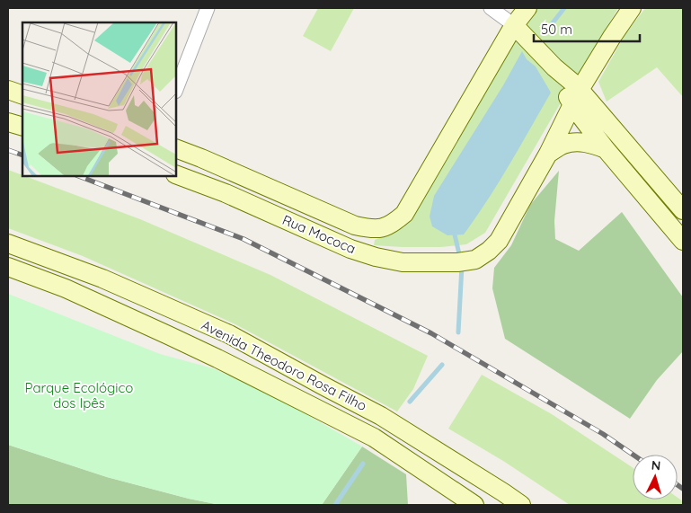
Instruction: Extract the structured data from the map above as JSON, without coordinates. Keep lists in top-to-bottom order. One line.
{"streets":{"main road":["Rua Mococa","Avenida Theodoro Rosa Filho"]},"parks":["Parque Ecológico dos Ipês"],"scale_bar":"50 m","north":"top"}
